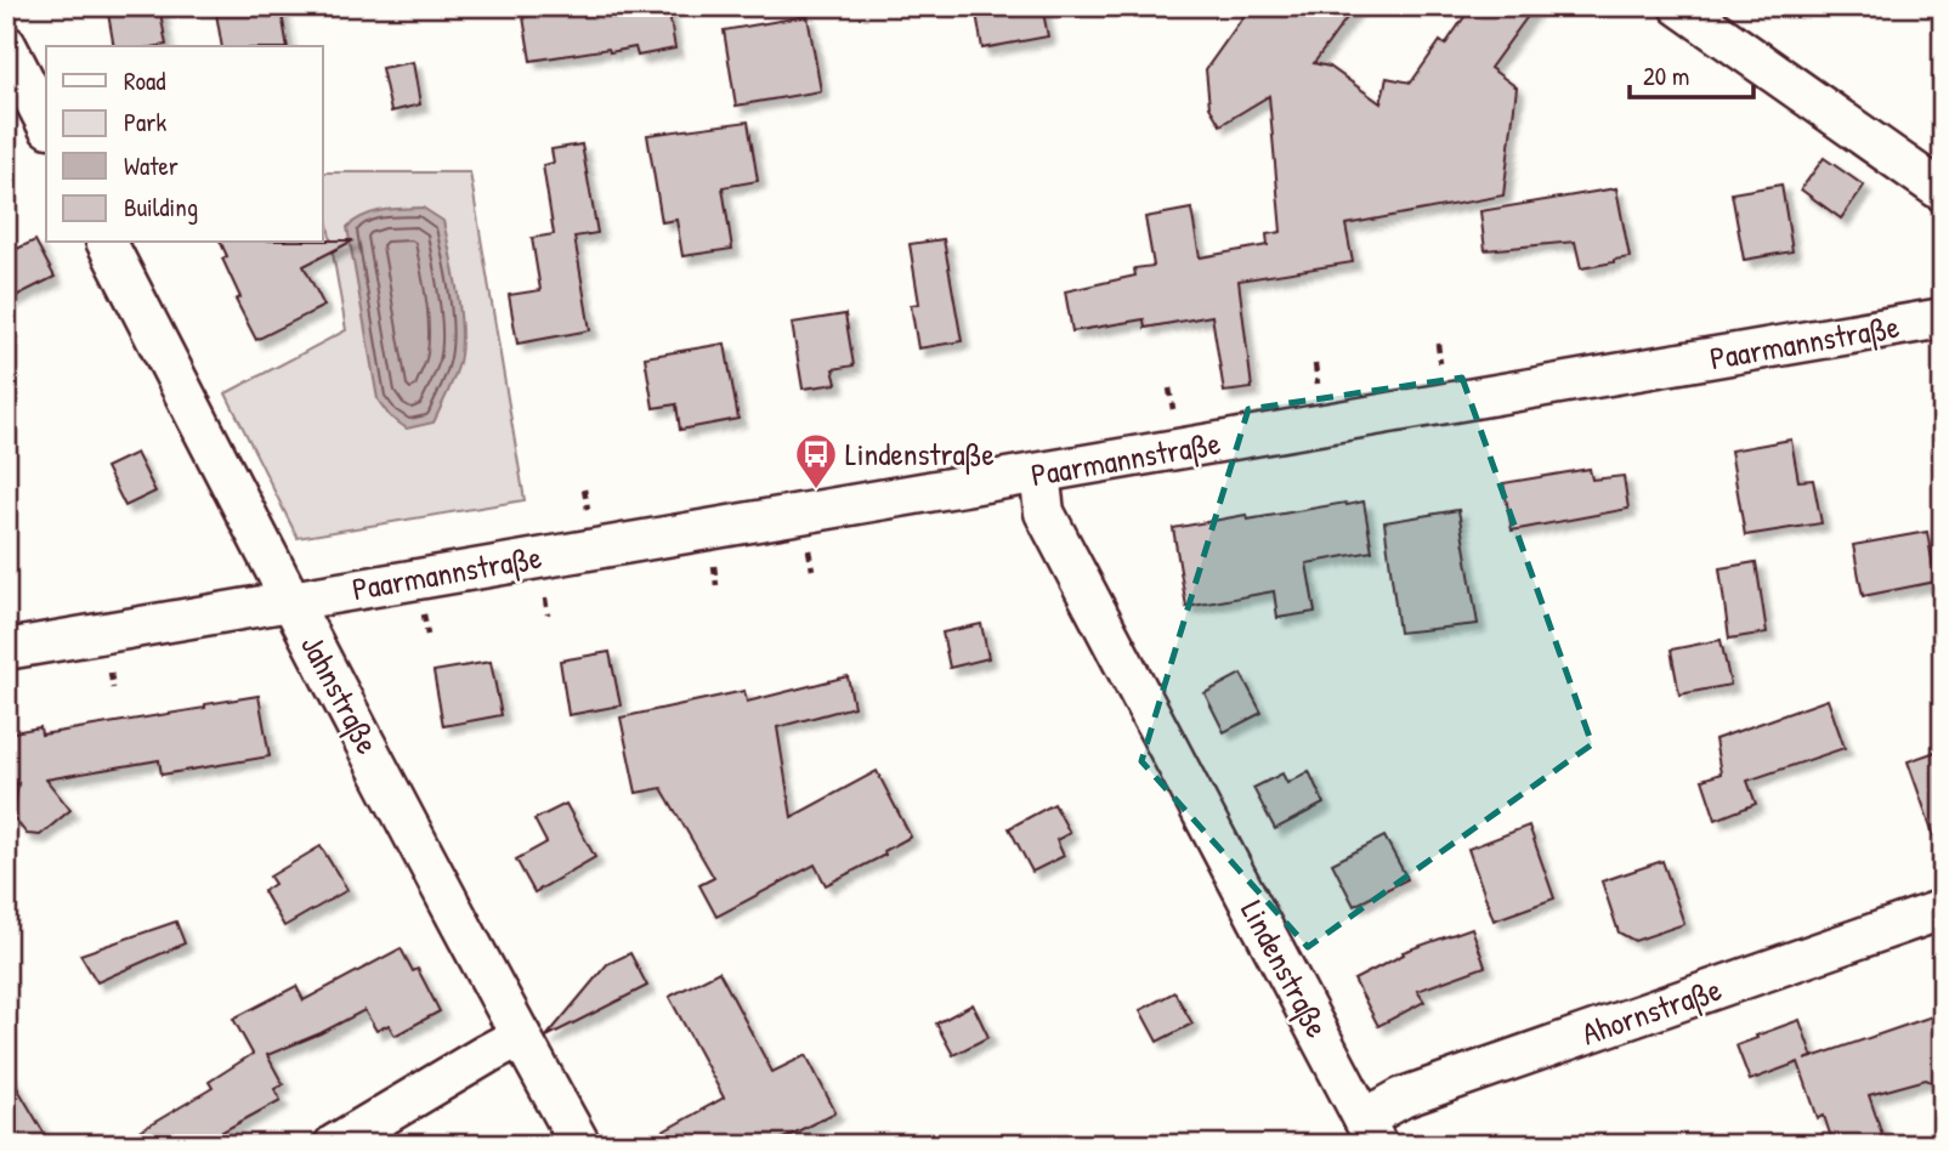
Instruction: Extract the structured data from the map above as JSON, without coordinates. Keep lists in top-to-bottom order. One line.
{"streets":{"street":["Paarmannstraße","Jahnstraße","Lindenstraße","Ahornstraße"]},"crossings":[["Paarmannstraße","Jahnstraße"],["Paarmannstraße","Lindenstraße"],["Lindenstraße","Ahornstraße"]],"places":{"bus stop":["Lindenstraße"]},"legend":["Road","Park","Water","Building"],"scale_bar":"20 m"}
